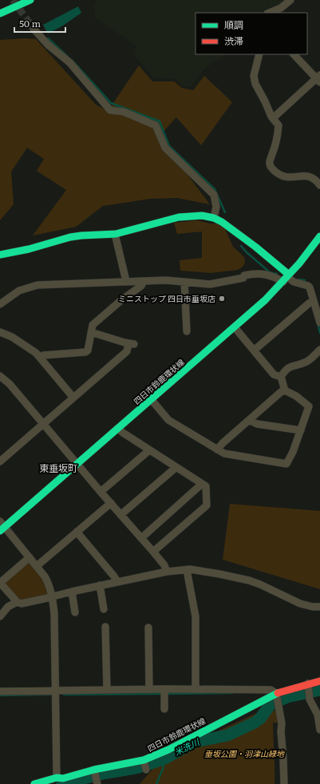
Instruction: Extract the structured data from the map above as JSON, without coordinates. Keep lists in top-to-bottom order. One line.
{"streets":{"main road":["四日市鈴鹿環状線"]},"districts":["東垂坂町"],"water":["米洗川"],"parks":["垂坂公園・羽津山緑地"],"places":["ミニストップ 四日市垂坂店"],"legend":["順調","渋滞"],"scale_bar":"50 m"}
